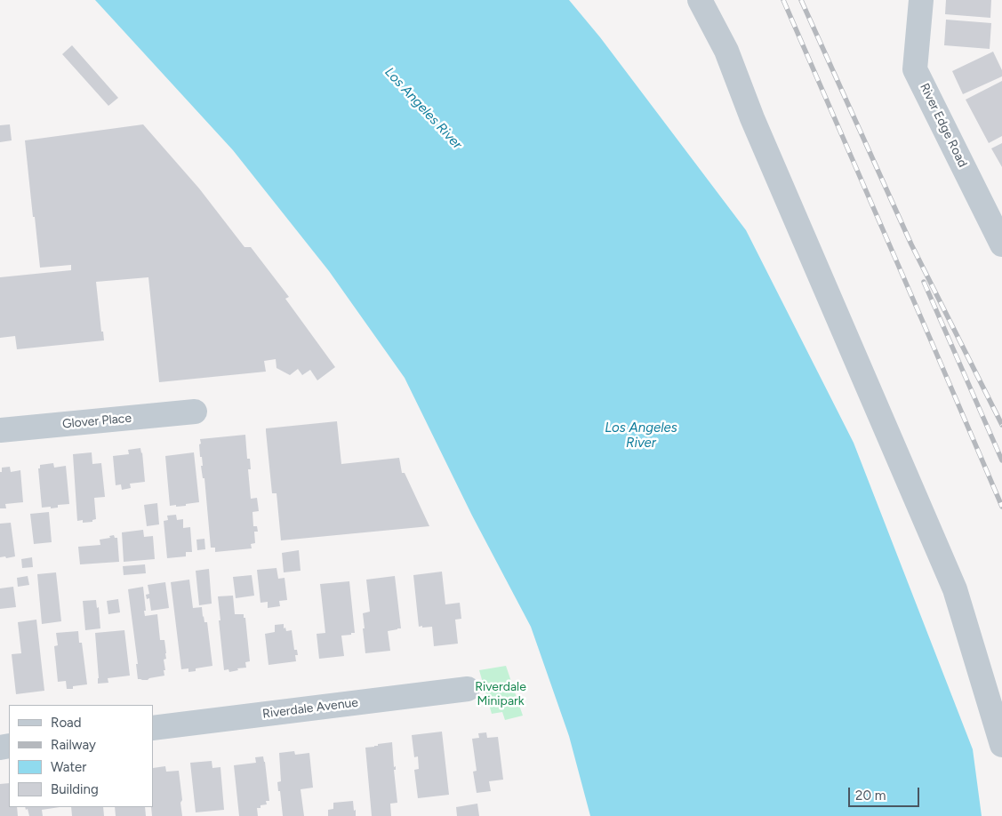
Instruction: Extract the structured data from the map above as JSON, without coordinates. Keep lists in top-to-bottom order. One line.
{"streets":{"street":["River Edge Road","Glover Place","Riverdale Avenue"]},"water":["Los Angeles River"],"parks":["Riverdale Minipark"],"legend":["Road","Railway","Water","Building"],"scale_bar":"20 m"}
